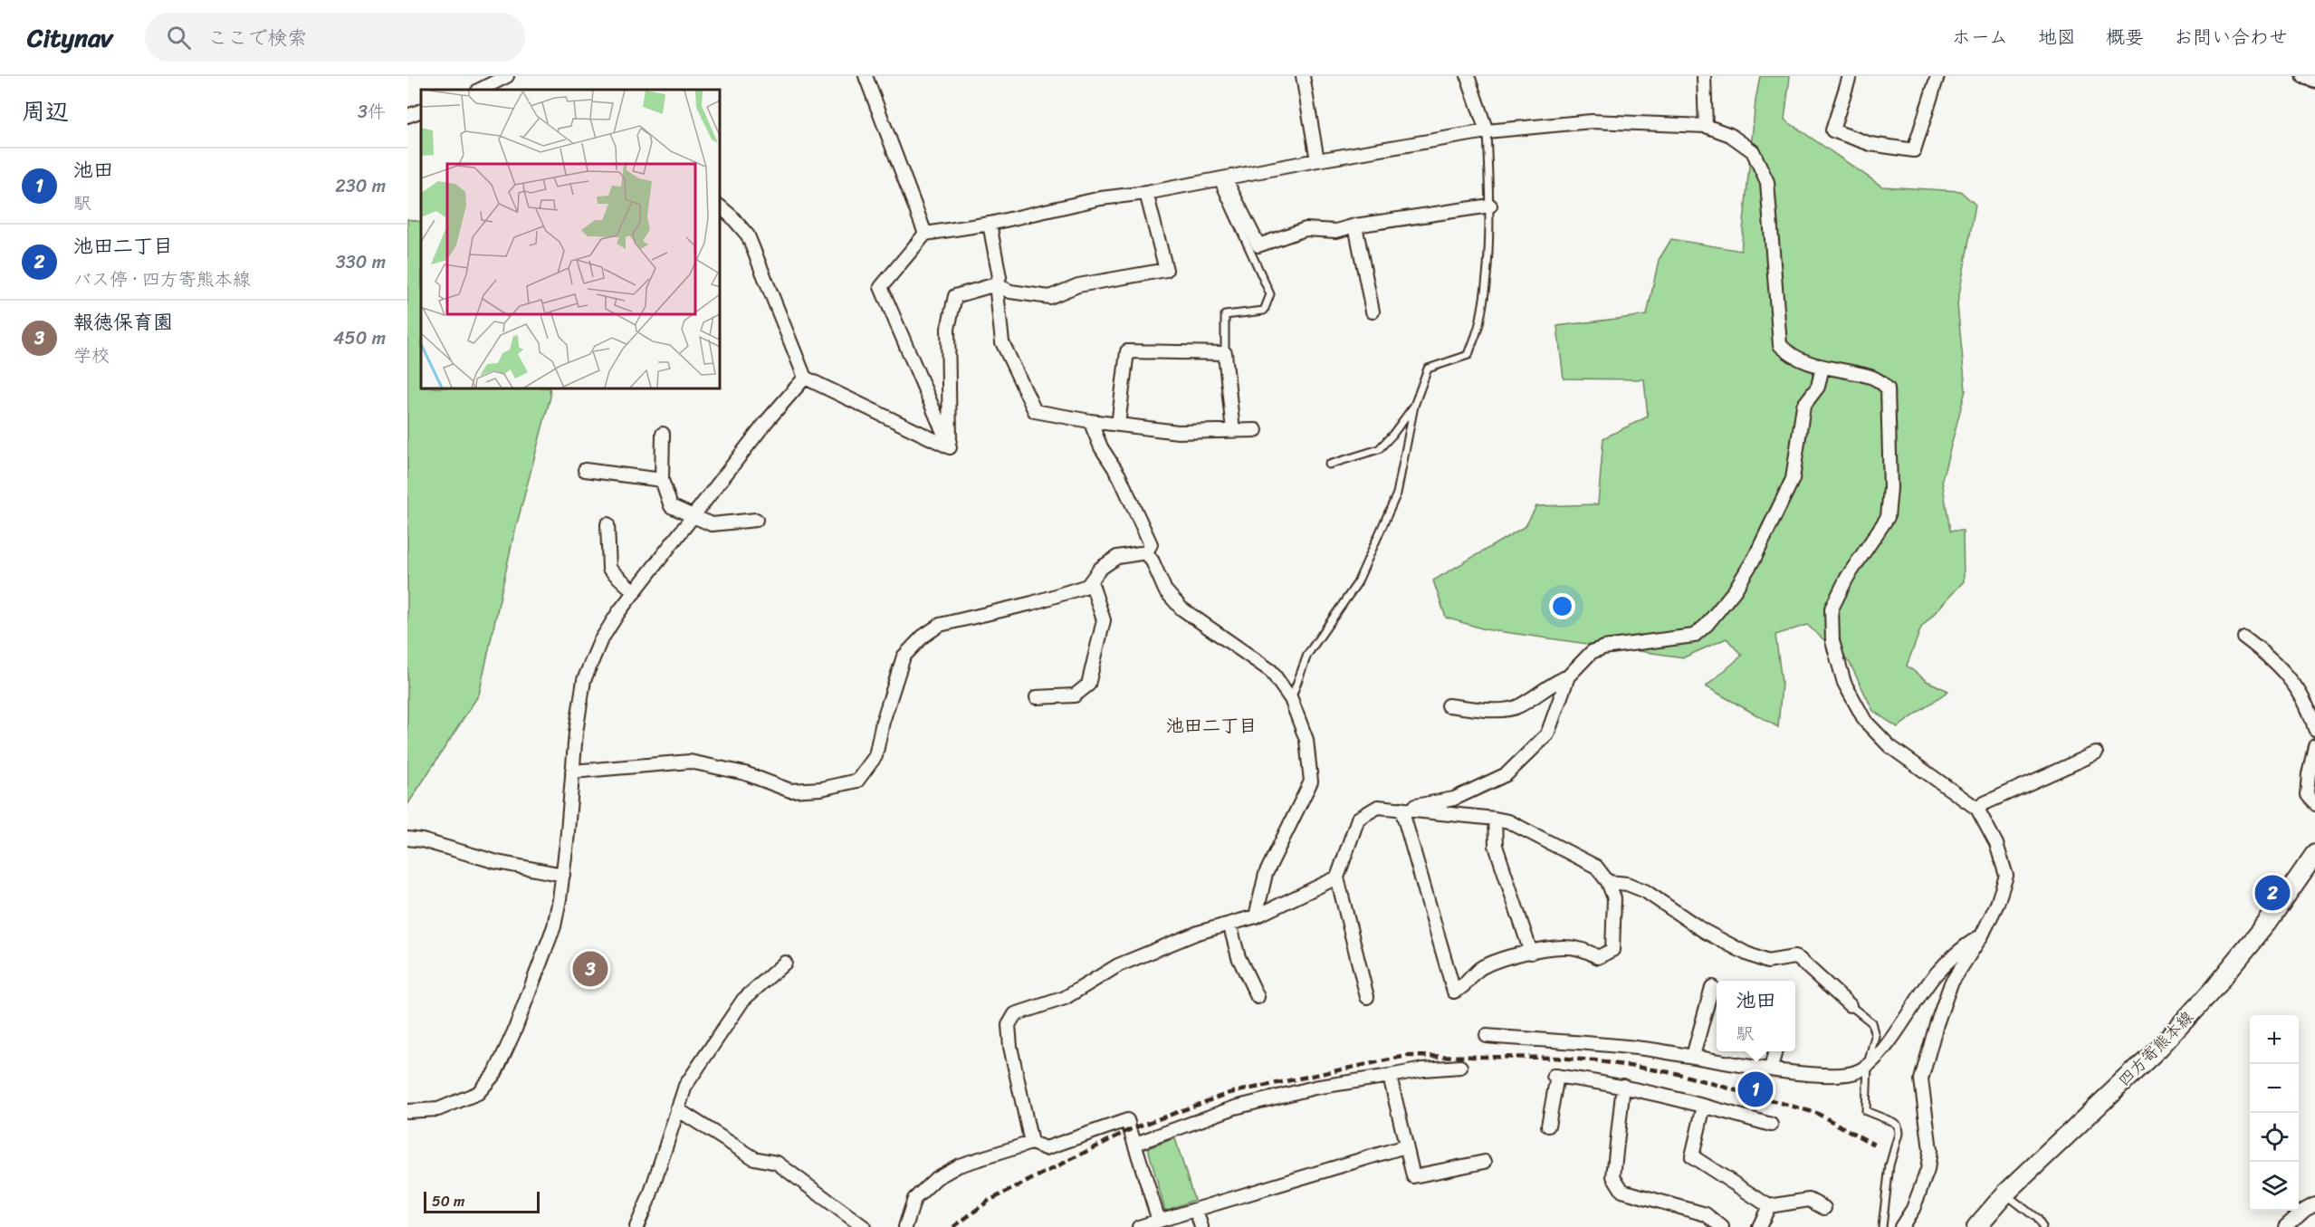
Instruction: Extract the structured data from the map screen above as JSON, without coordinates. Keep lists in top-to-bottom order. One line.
{"streets":{"main road":["四方寄熊本線"]},"districts":["池田二丁目"],"scale_bar":"50 m","page":{"header":"Citynav","search":"ここで検索","nav":["ホーム","地図","概要","お問い合わせ"],"heading":["周辺","3件"],"list":[{"mark":"1","name":"池田","note":"駅","value":"230 m"},{"mark":"2","name":"池田二丁目","note":"バス停 · 四方寄熊本線","value":"330 m"},{"mark":"3","name":"報徳保育園","note":"学校","value":"450 m"}],"pins":["2","3","1"],"popup":["池田","駅"],"map_buttons":["+","−"],"scale":"50 m"}}
